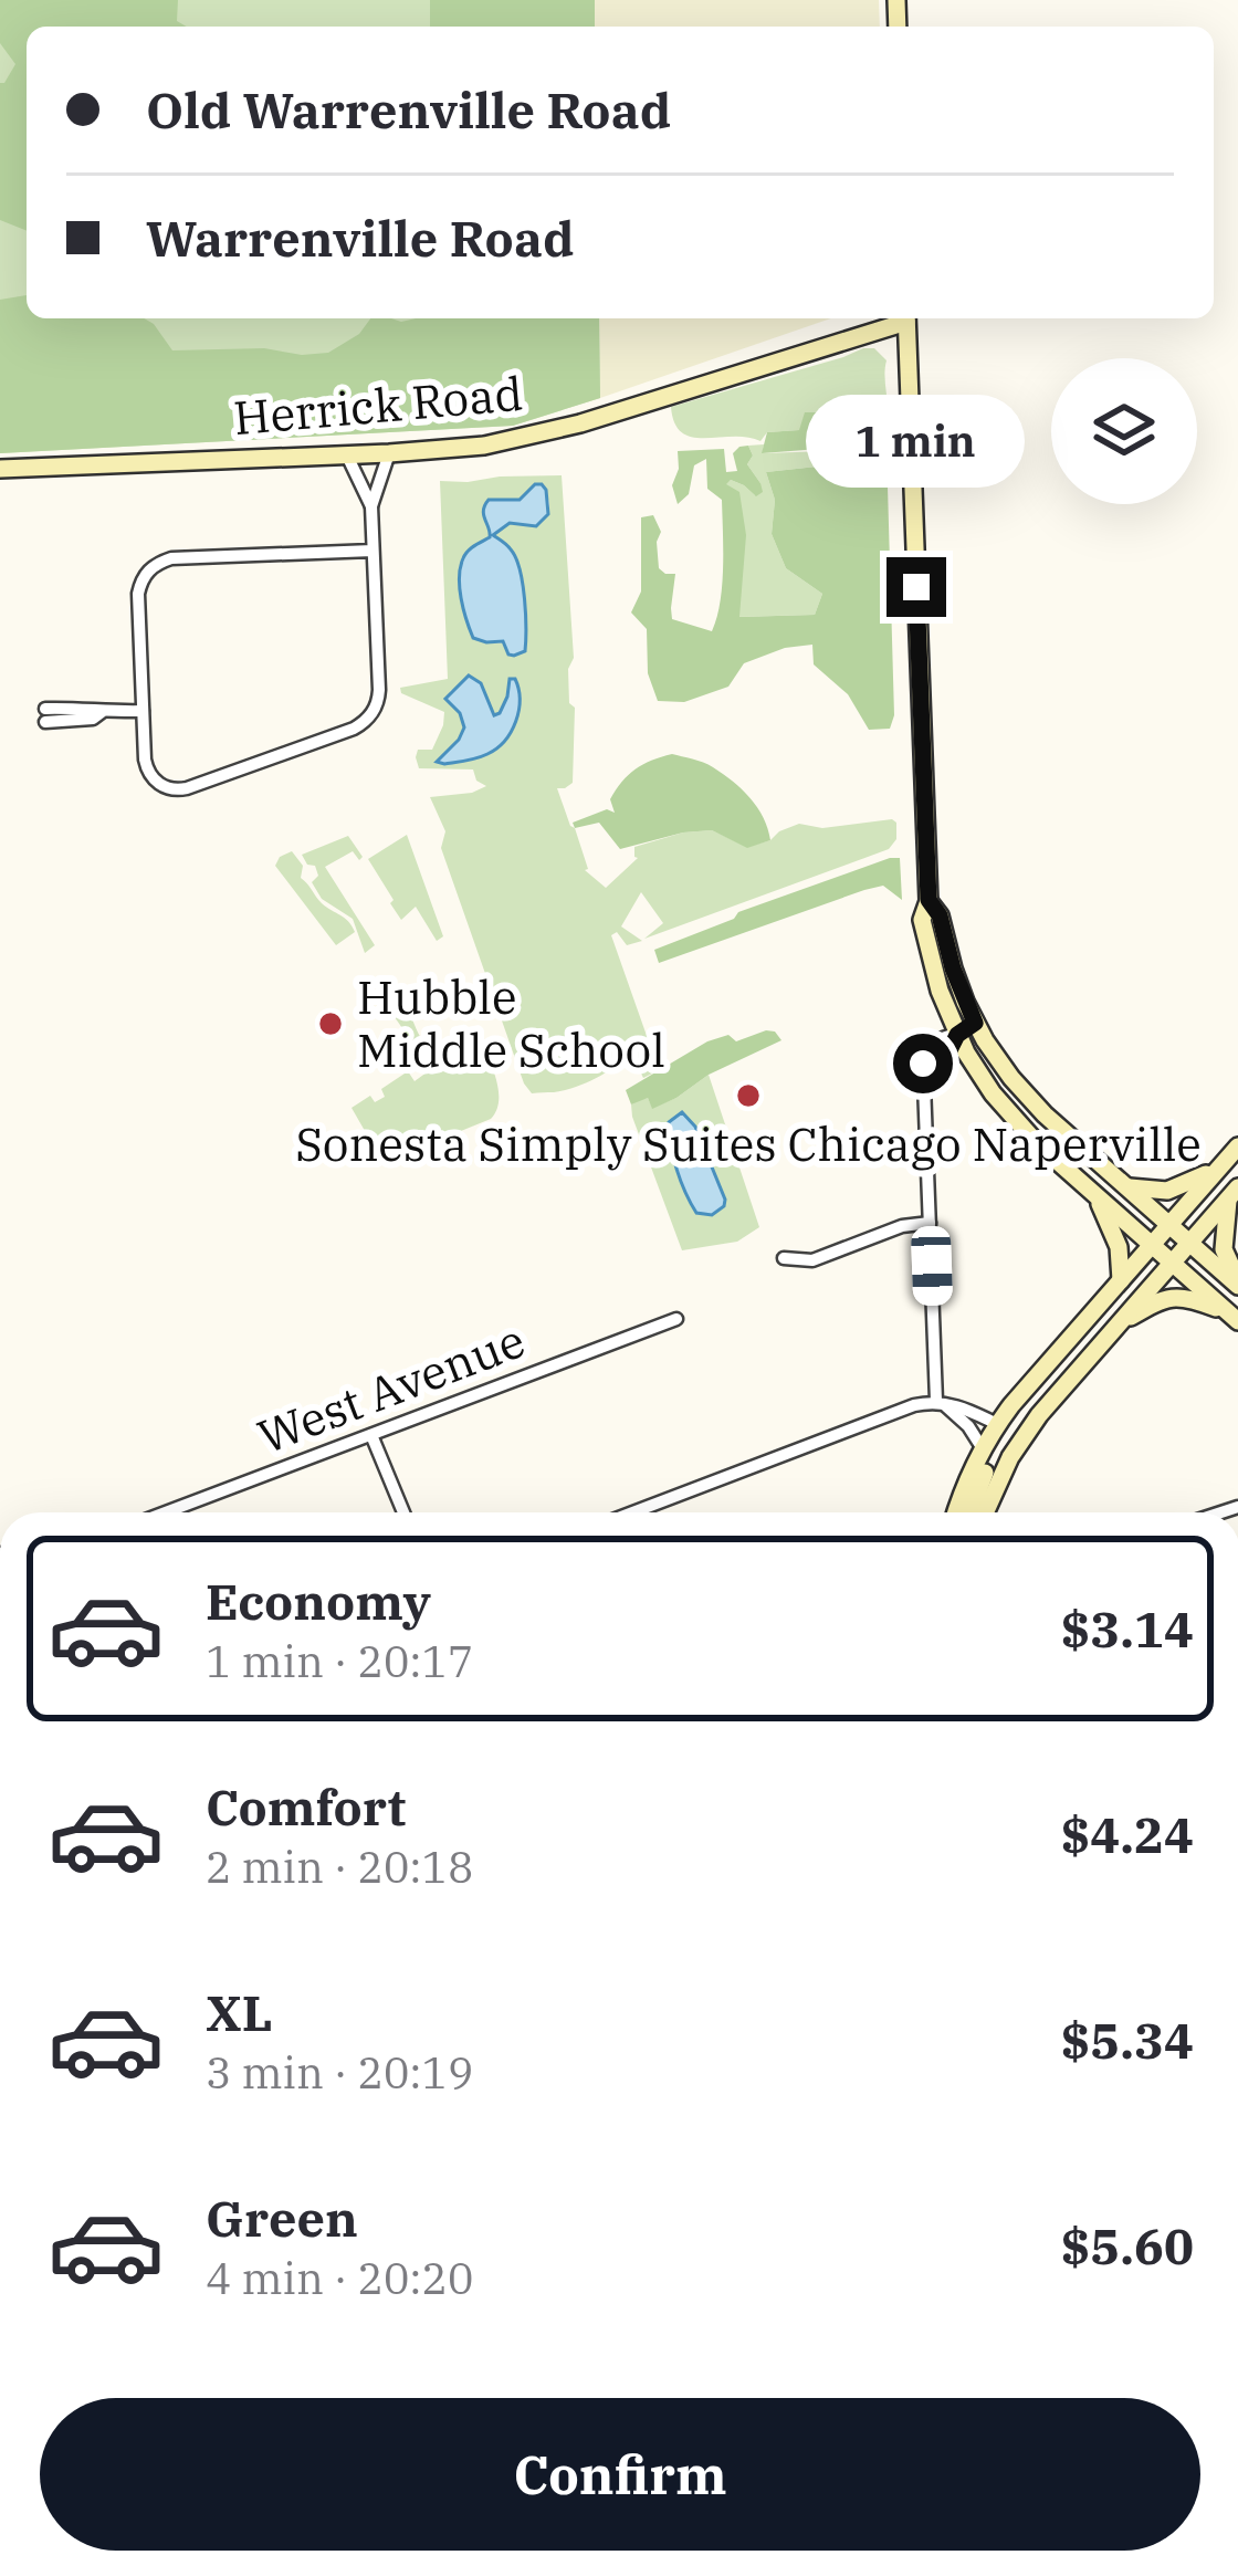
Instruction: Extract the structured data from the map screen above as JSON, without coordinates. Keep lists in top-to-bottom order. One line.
{"streets":{"main road":["Herrick Road"],"street":["West Avenue"]},"places":["Hubble Middle School","Sonesta Simply Suites Chicago Naperville"],"page":{"banner":["Old Warrenville Road","Warrenville Road"],"bubble":"1 min","list":[{"name":"Economy","note":"1 min · 20:17","value":"$3.14"},{"name":"Comfort","note":"2 min · 20:18","value":"$4.24"},{"name":"XL","note":"3 min · 20:19","value":"$5.34"},{"name":"Green","note":"4 min · 20:20","value":"$5.60"}],"buttons":"Confirm"}}
